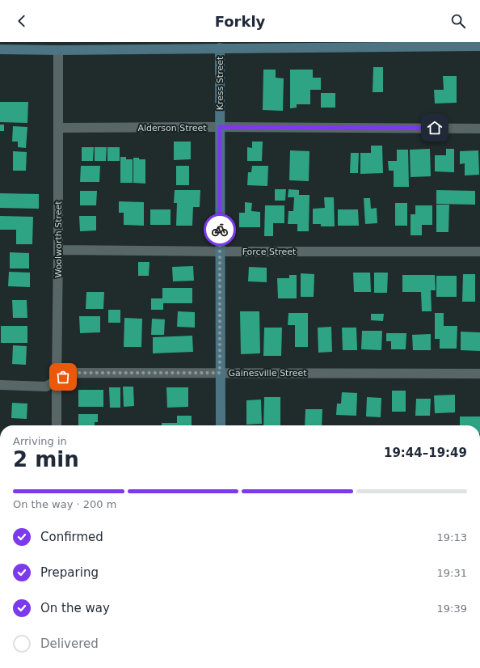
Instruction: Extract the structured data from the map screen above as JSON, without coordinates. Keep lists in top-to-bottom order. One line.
{"streets":{"main road":["Kress Street"],"street":["Alderson Street","Woolworth Street","Force Street","Gainesville Street"]},"crossings":[["Kress Street","Alderson Street"],["Kress Street","Force Street"],["Kress Street","Gainesville Street"],["Alderson Street","Woolworth Street"],["Woolworth Street","Force Street"],["Woolworth Street","Gainesville Street"]],"page":{"header":"Forkly","heading":["2 min","Arriving in","19:44–19:49"],"bar":"On the way · 200 m","list":[["Confirmed","19:13"],["Preparing","19:31"],["On the way","19:39"],"Delivered"]}}
